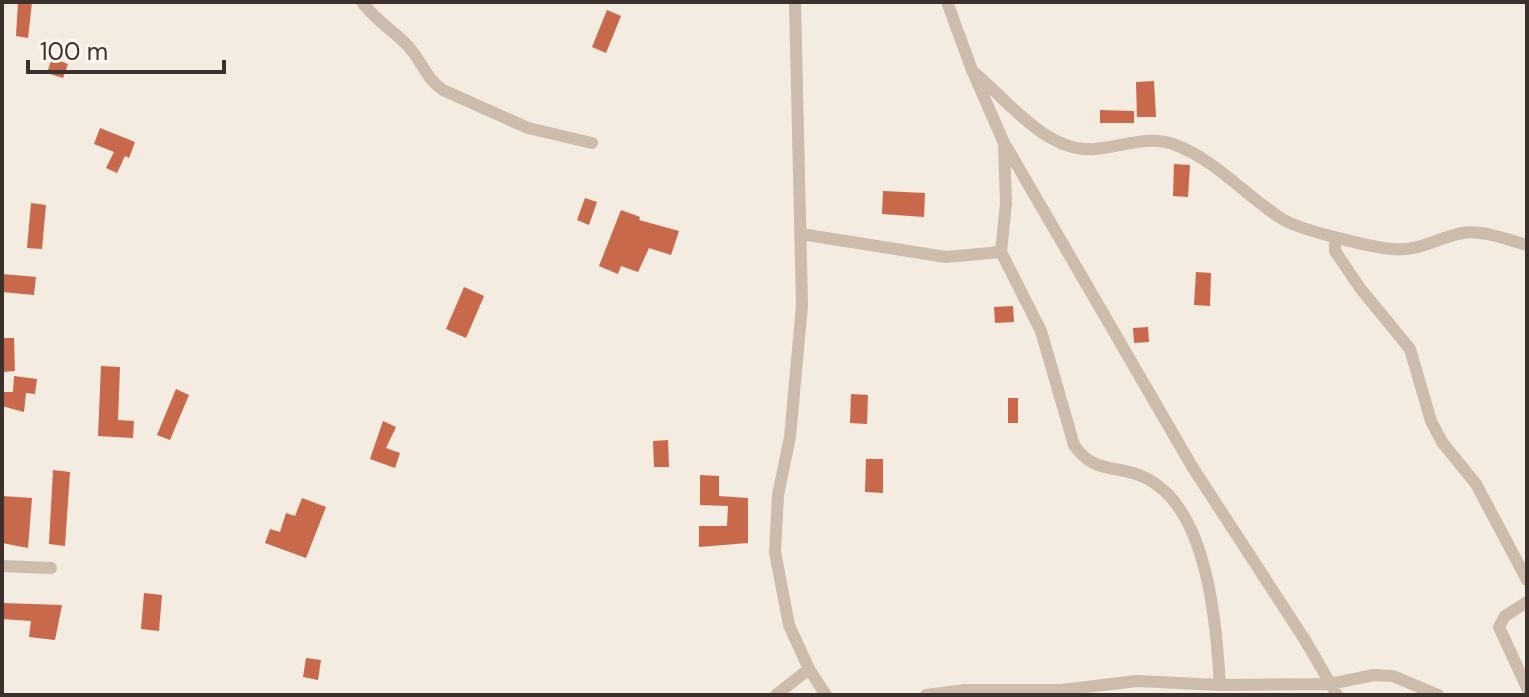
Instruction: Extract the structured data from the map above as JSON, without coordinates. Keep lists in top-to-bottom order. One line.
{"scale_bar":"100 m"}
